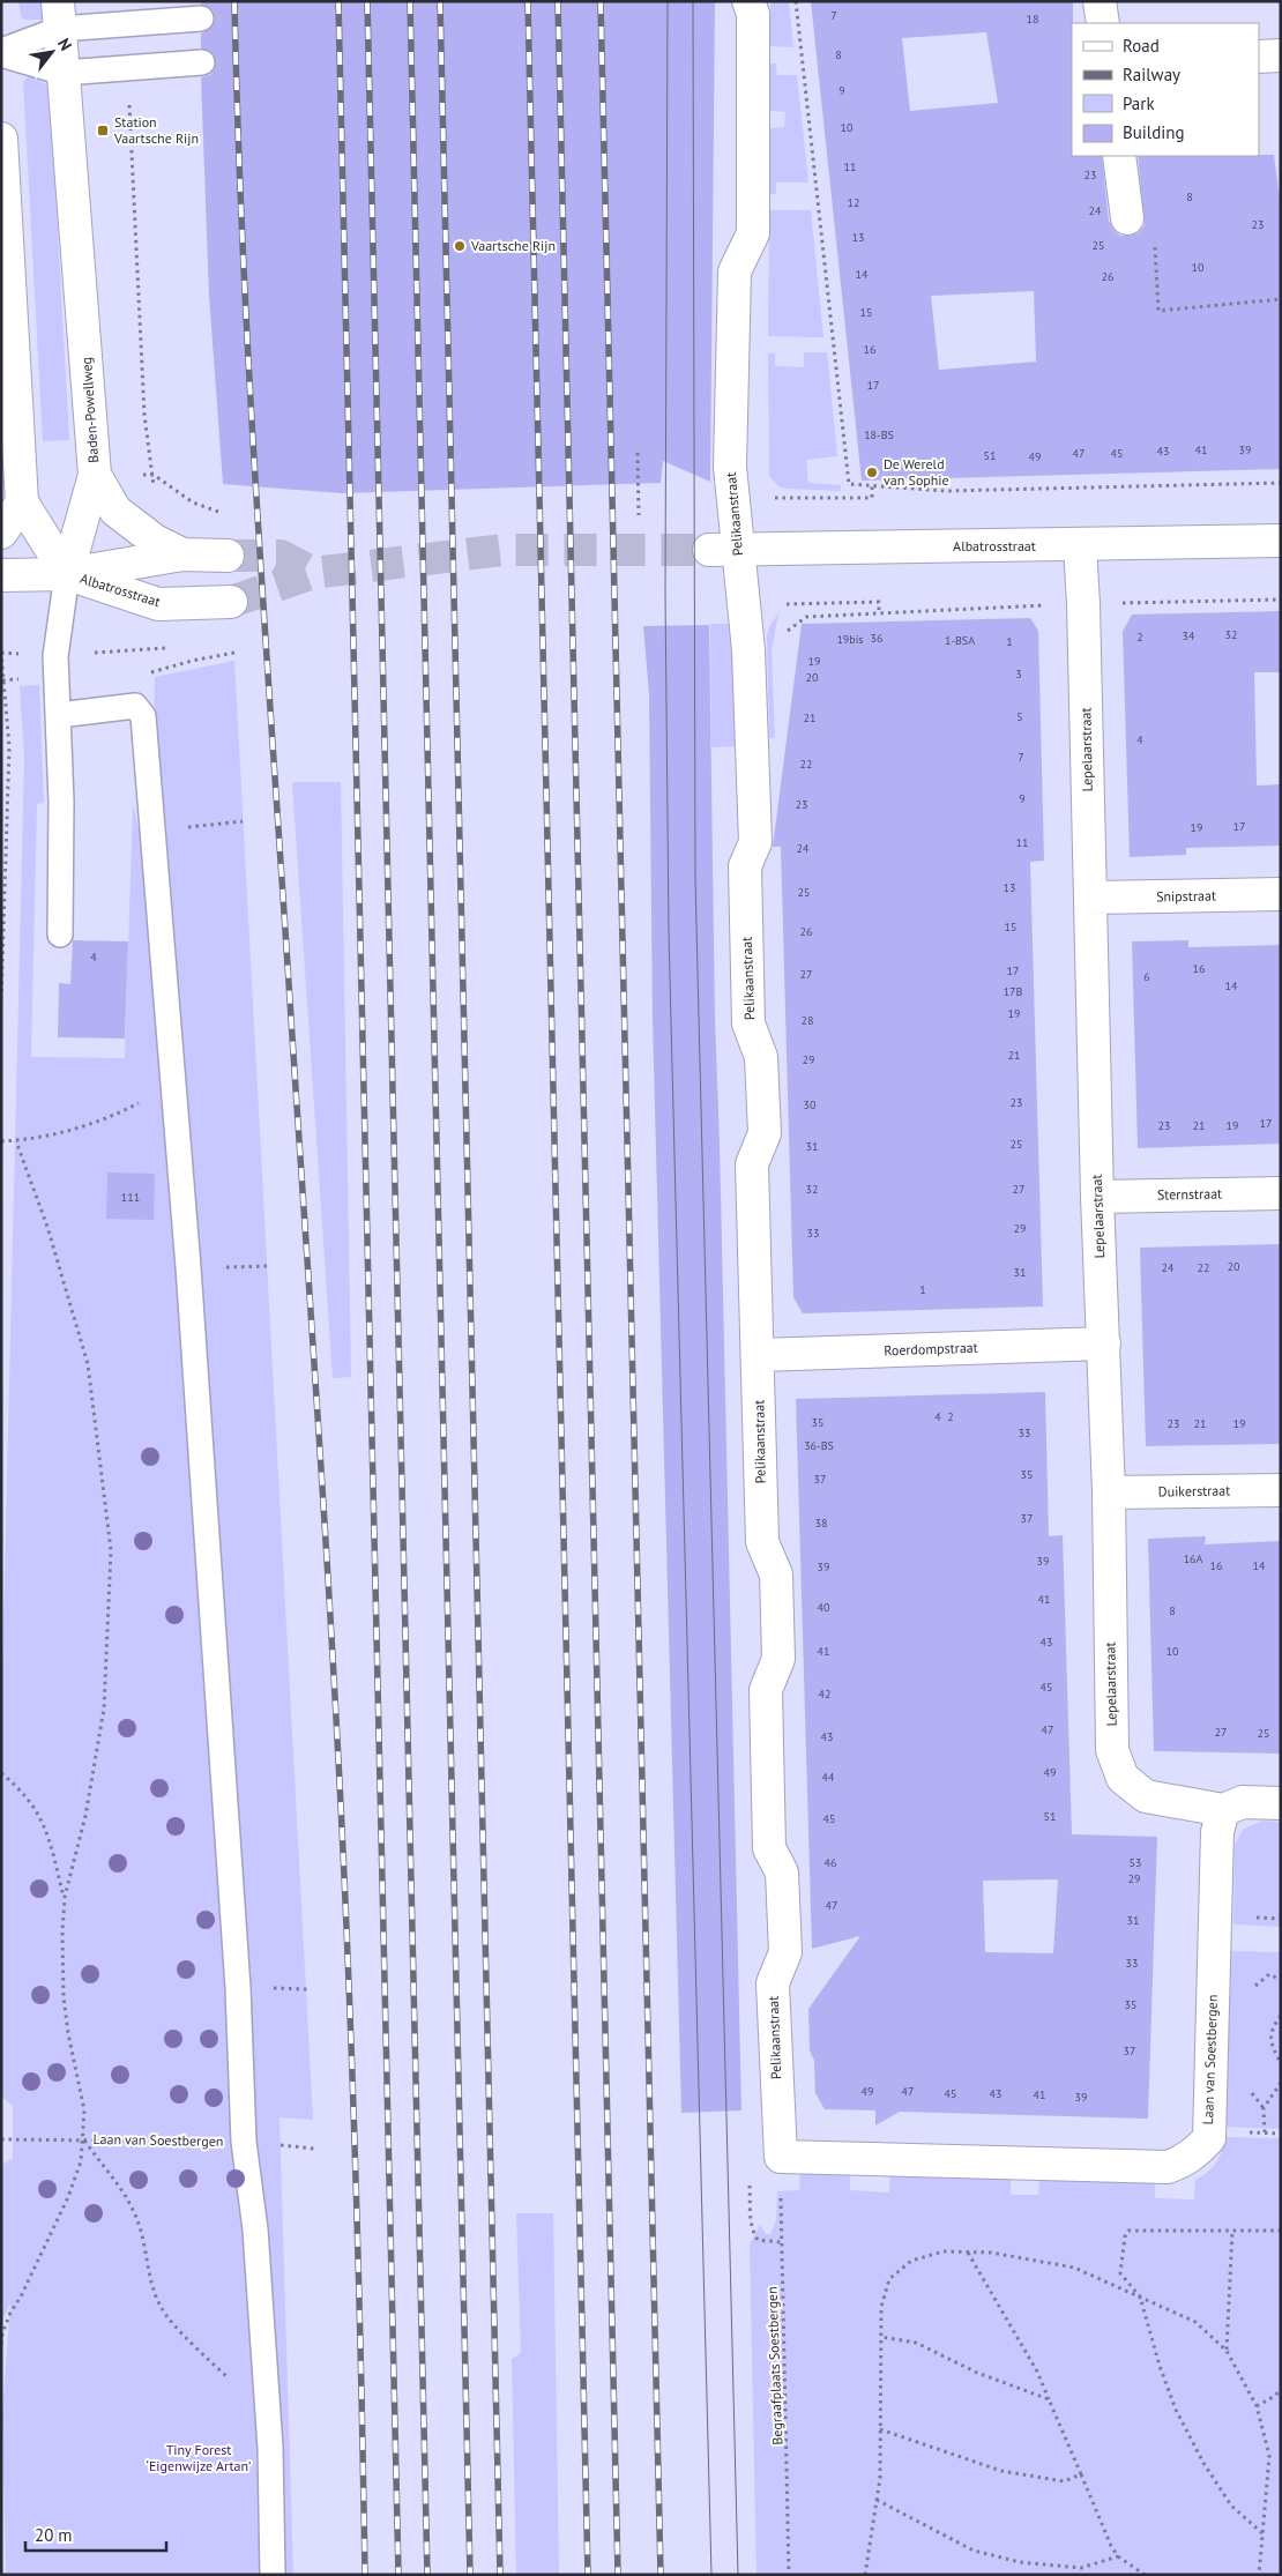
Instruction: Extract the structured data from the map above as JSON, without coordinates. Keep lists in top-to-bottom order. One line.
{"streets":{"street":["Baden-Powellweg","Pelikaanstraat","Albatrosstraat","Lepelaarstraat","Snipstraat","Sternstraat","Roerdompstraat","Duikerstraat","Laan van Soestbergen"],"path":["Begraafplaats Soestbergen"]},"crossings":[["Baden-Powellweg","Albatrosstraat"],["Pelikaanstraat","Albatrosstraat"],["Pelikaanstraat","Roerdompstraat"],["Pelikaanstraat","Laan van Soestbergen"],["Pelikaanstraat","Begraafplaats Soestbergen"],["Albatrosstraat","Lepelaarstraat"],["Lepelaarstraat","Snipstraat"],["Lepelaarstraat","Sternstraat"],["Lepelaarstraat","Roerdompstraat"],["Lepelaarstraat","Duikerstraat"],["Lepelaarstraat","Laan van Soestbergen"],["Laan van Soestbergen","Begraafplaats Soestbergen"]],"parks":["Tiny Forest ‘Eigenwijze Artan’"],"places":{"transit":["Station Vaartsche Rijn"],"other":["Vaartsche Rijn","De Wereld van Sophie"]},"house_numbers":["7","18","8","9","10","11","23","8","12","24","23","13","25","10","14","26","15","16","17","18-BS","41","39","43","47","45","51","49","32","34","2","36","19bis","1-BSA","1","19","3","20","5","21","4","7","22","9","23","17","19","11","24","13","25","15","26","4","16","17","27","6","14","17B","19","28","21","29","23","30","17","23","21","19","25","31","32","27","111","29","33","20","24","22","31","1","4","2","35","23","21","19","33","36-BS","35","37","37","38","16A","39","16","14","39","41","40","8","43","41","10","45","42","47","27","25","43","49","44","51","45","46","53","29","47","31","33","35","37","49","47","45","43","41","39"],"legend":["Road","Railway","Park","Building"],"scale_bar":"20 m","north":"top right"}
